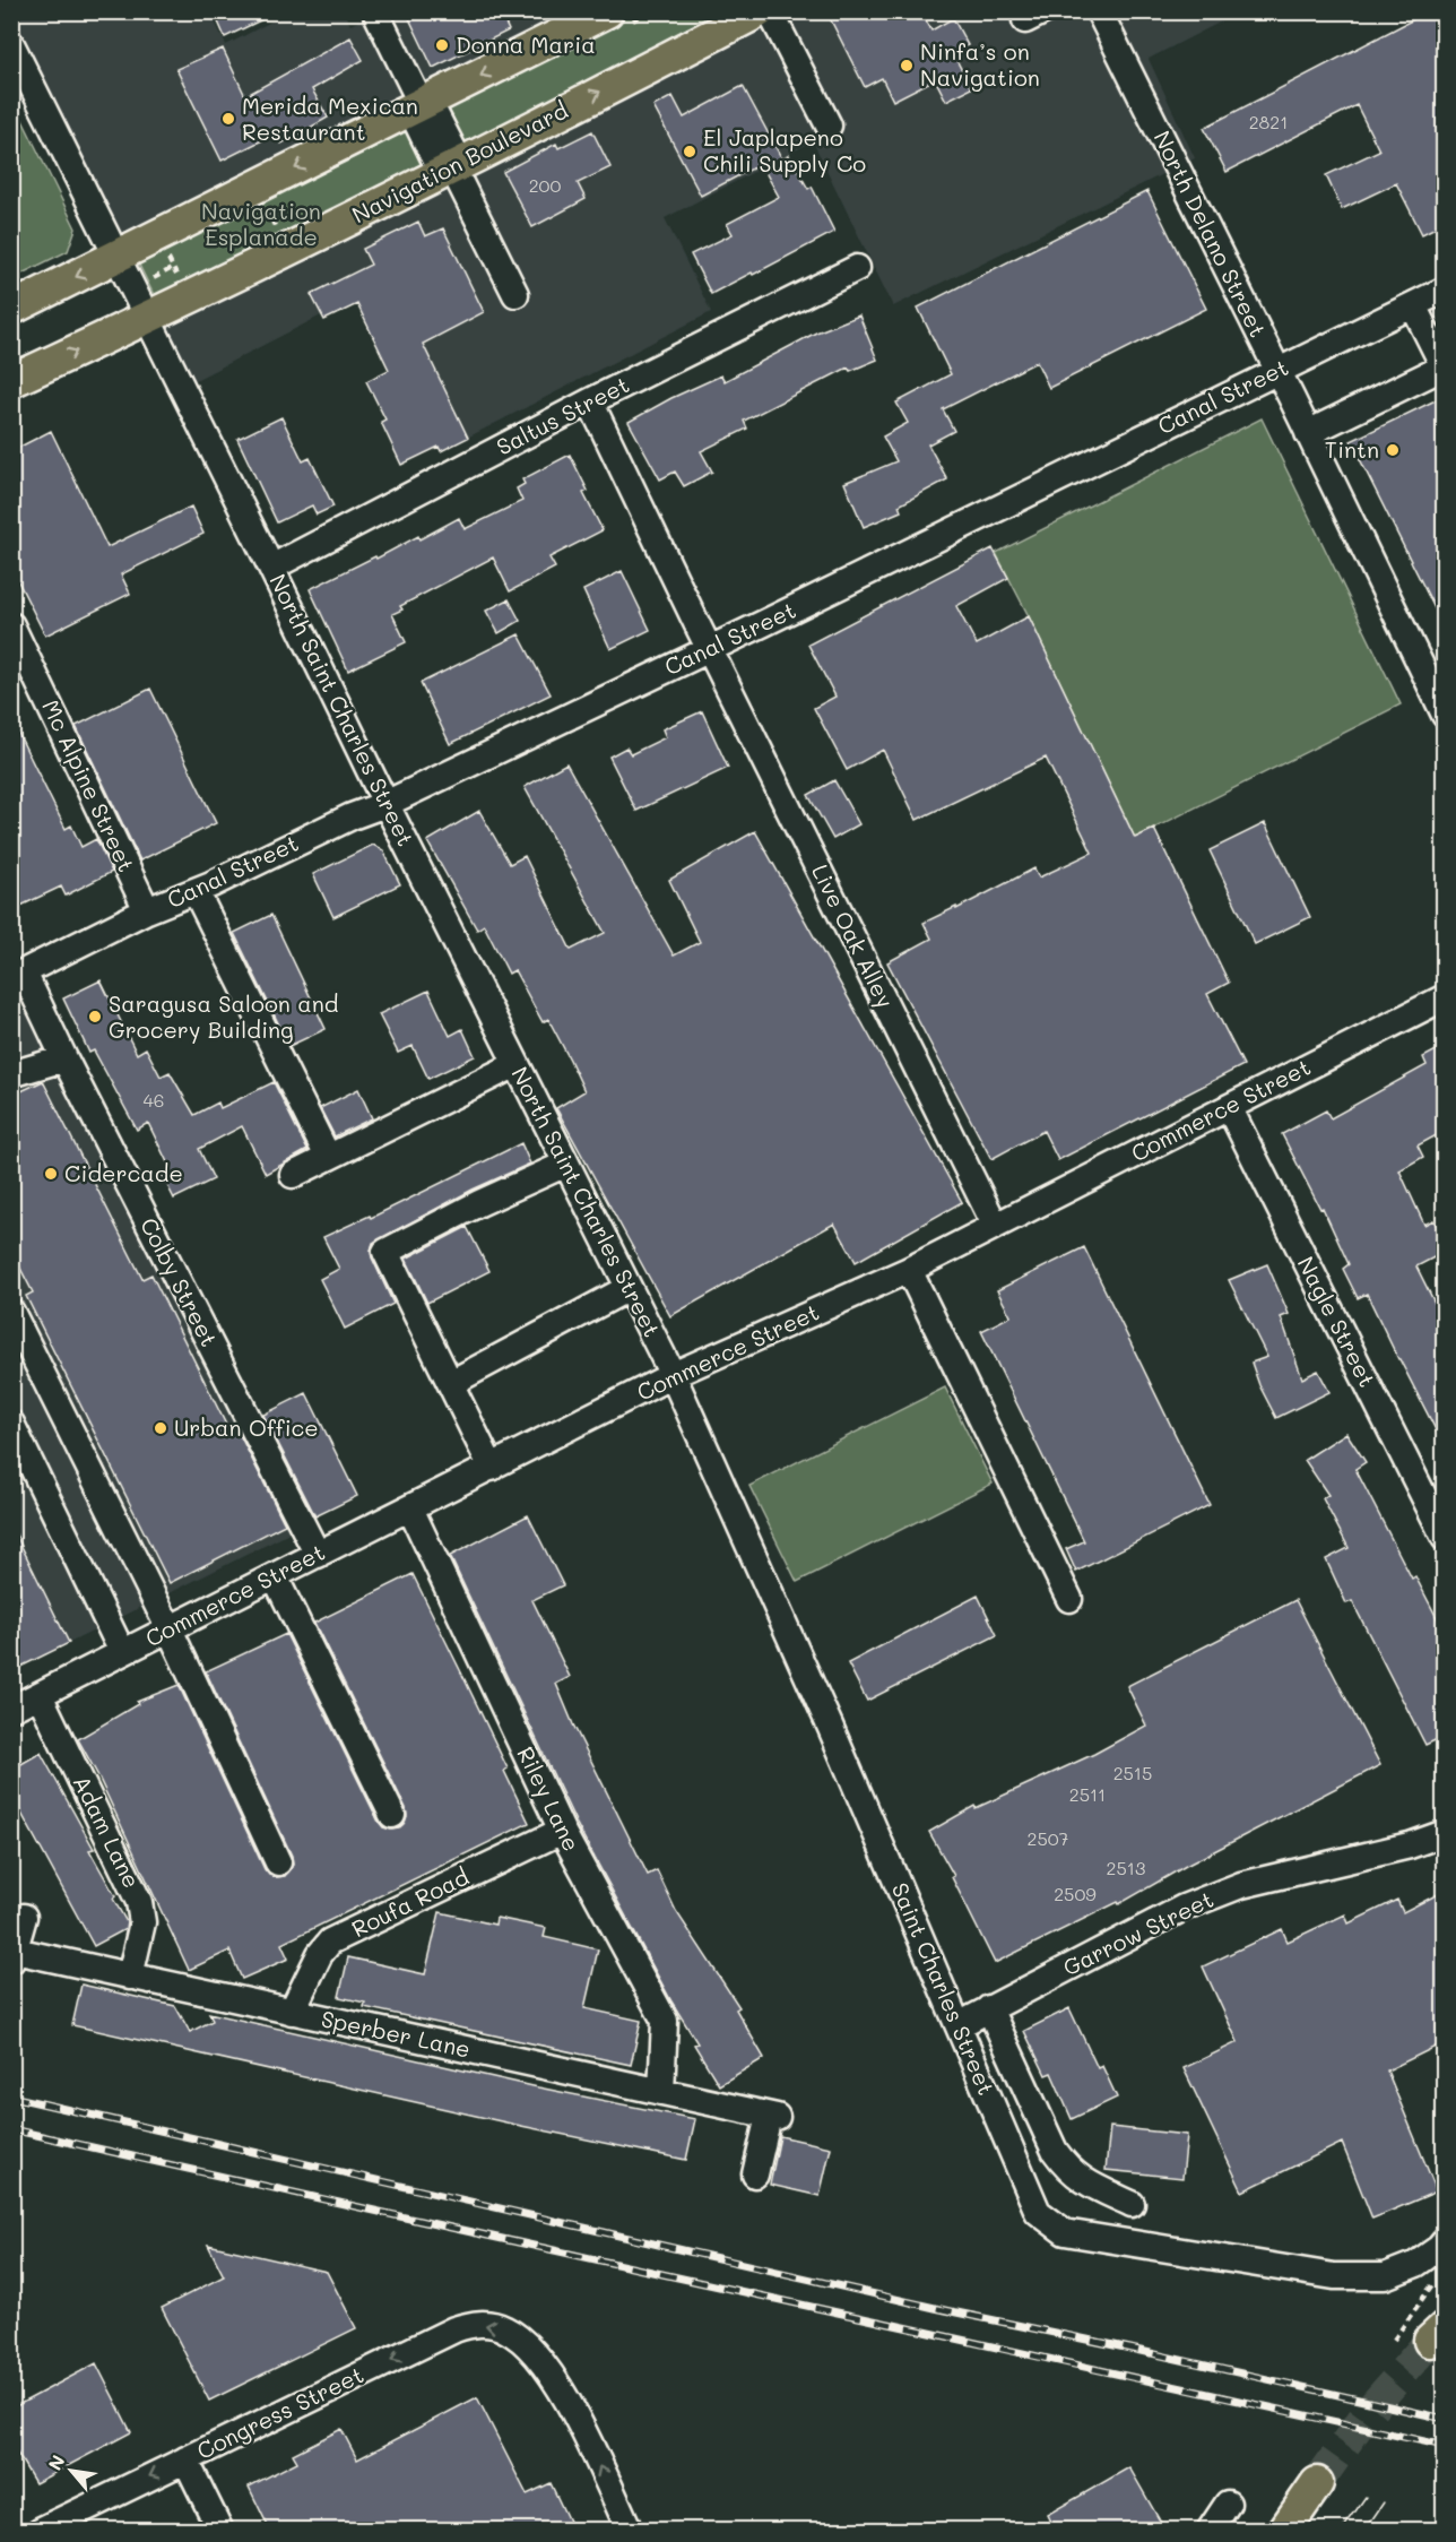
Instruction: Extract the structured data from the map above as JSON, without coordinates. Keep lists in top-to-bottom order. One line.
{"streets":{"main road":["Navigation Boulevard"],"street":["North Delano Street","Canal Street","Saltus Street","North Saint Charles Street","Mc Alpine Street","Live Oak Alley","Commerce Street","Colby Street","Nagle Street","Riley Lane","Adam Lane","Roufa Road","Garrow Street","Saint Charles Street","Sperber Lane","Congress Street"]},"crossings":[["Navigation Boulevard","North Saint Charles Street"],["North Delano Street","Canal Street"],["Canal Street","North Saint Charles Street"],["Canal Street","Mc Alpine Street"],["Canal Street","Live Oak Alley"],["Canal Street","Colby Street"],["Saltus Street","North Saint Charles Street"],["Saltus Street","Live Oak Alley"],["North Saint Charles Street","Commerce Street"],["North Saint Charles Street","Saint Charles Street"],["Live Oak Alley","Commerce Street"],["Commerce Street","Colby Street"],["Commerce Street","Nagle Street"],["Commerce Street","Riley Lane"],["Commerce Street","Adam Lane"],["Commerce Street","Saint Charles Street"],["Riley Lane","Roufa Road"],["Riley Lane","Sperber Lane"],["Adam Lane","Sperber Lane"],["Roufa Road","Sperber Lane"],["Garrow Street","Saint Charles Street"]],"parks":["Navigation Esplanade"],"places":["Donna Maria","Ninfa’s on Navigation","Merida Mexican Restaurant","El Japlapeno Chili Supply Co","Tintn","Saragusa Saloon and Grocery Building","Cidercade","Urban Office"],"house_numbers":["2821","200","46","2515","2511","2507","2513","2509"],"north":"top left"}
